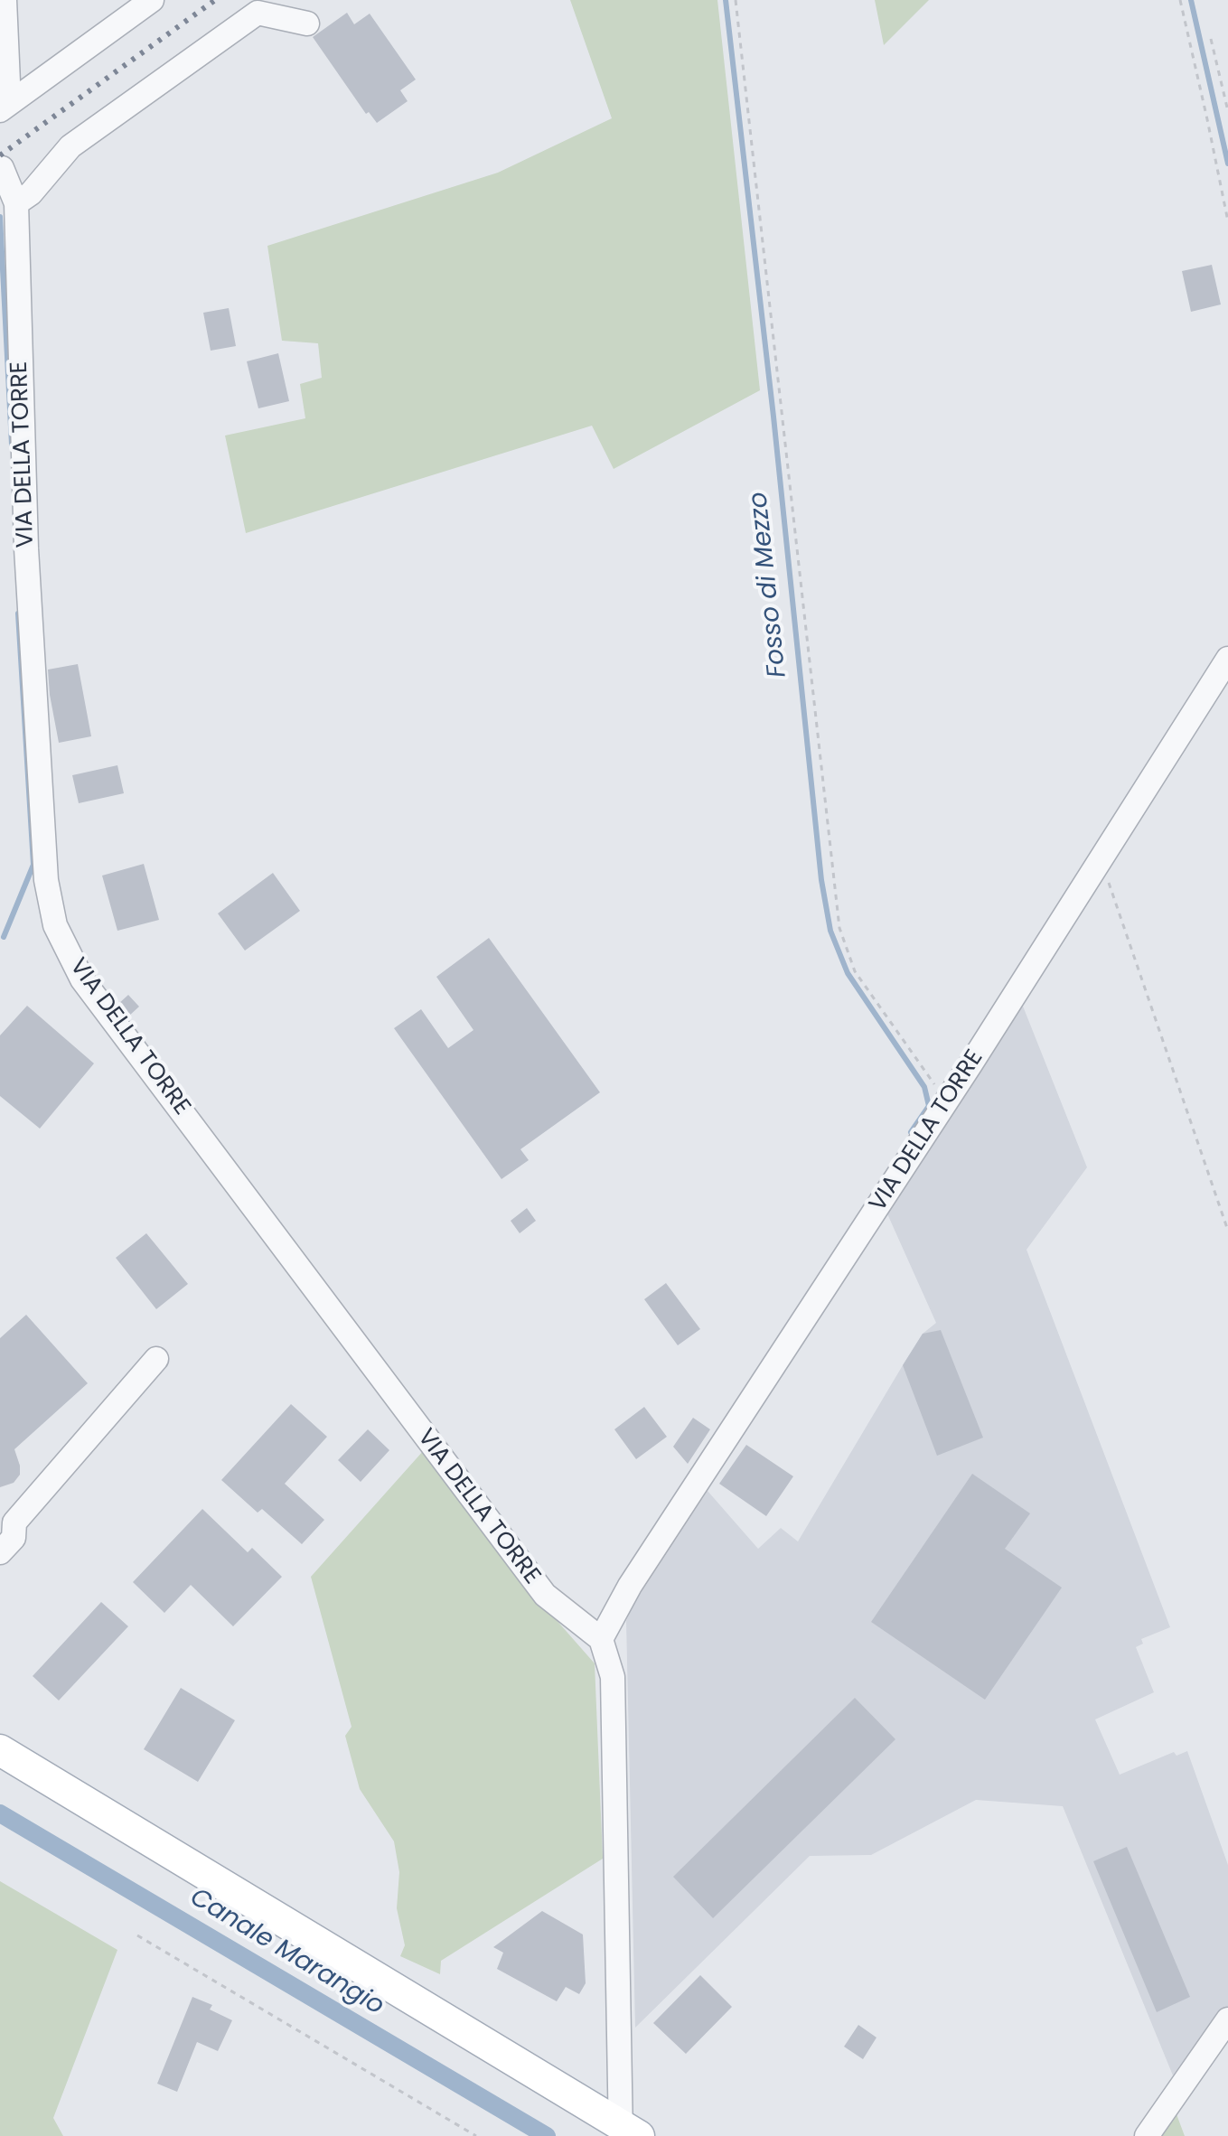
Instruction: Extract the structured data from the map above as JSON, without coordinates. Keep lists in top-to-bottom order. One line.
{"streets":{"street":["VIA DELLA TORRE"]},"water":["Fosso di Mezzo","Canale Marangio"]}
